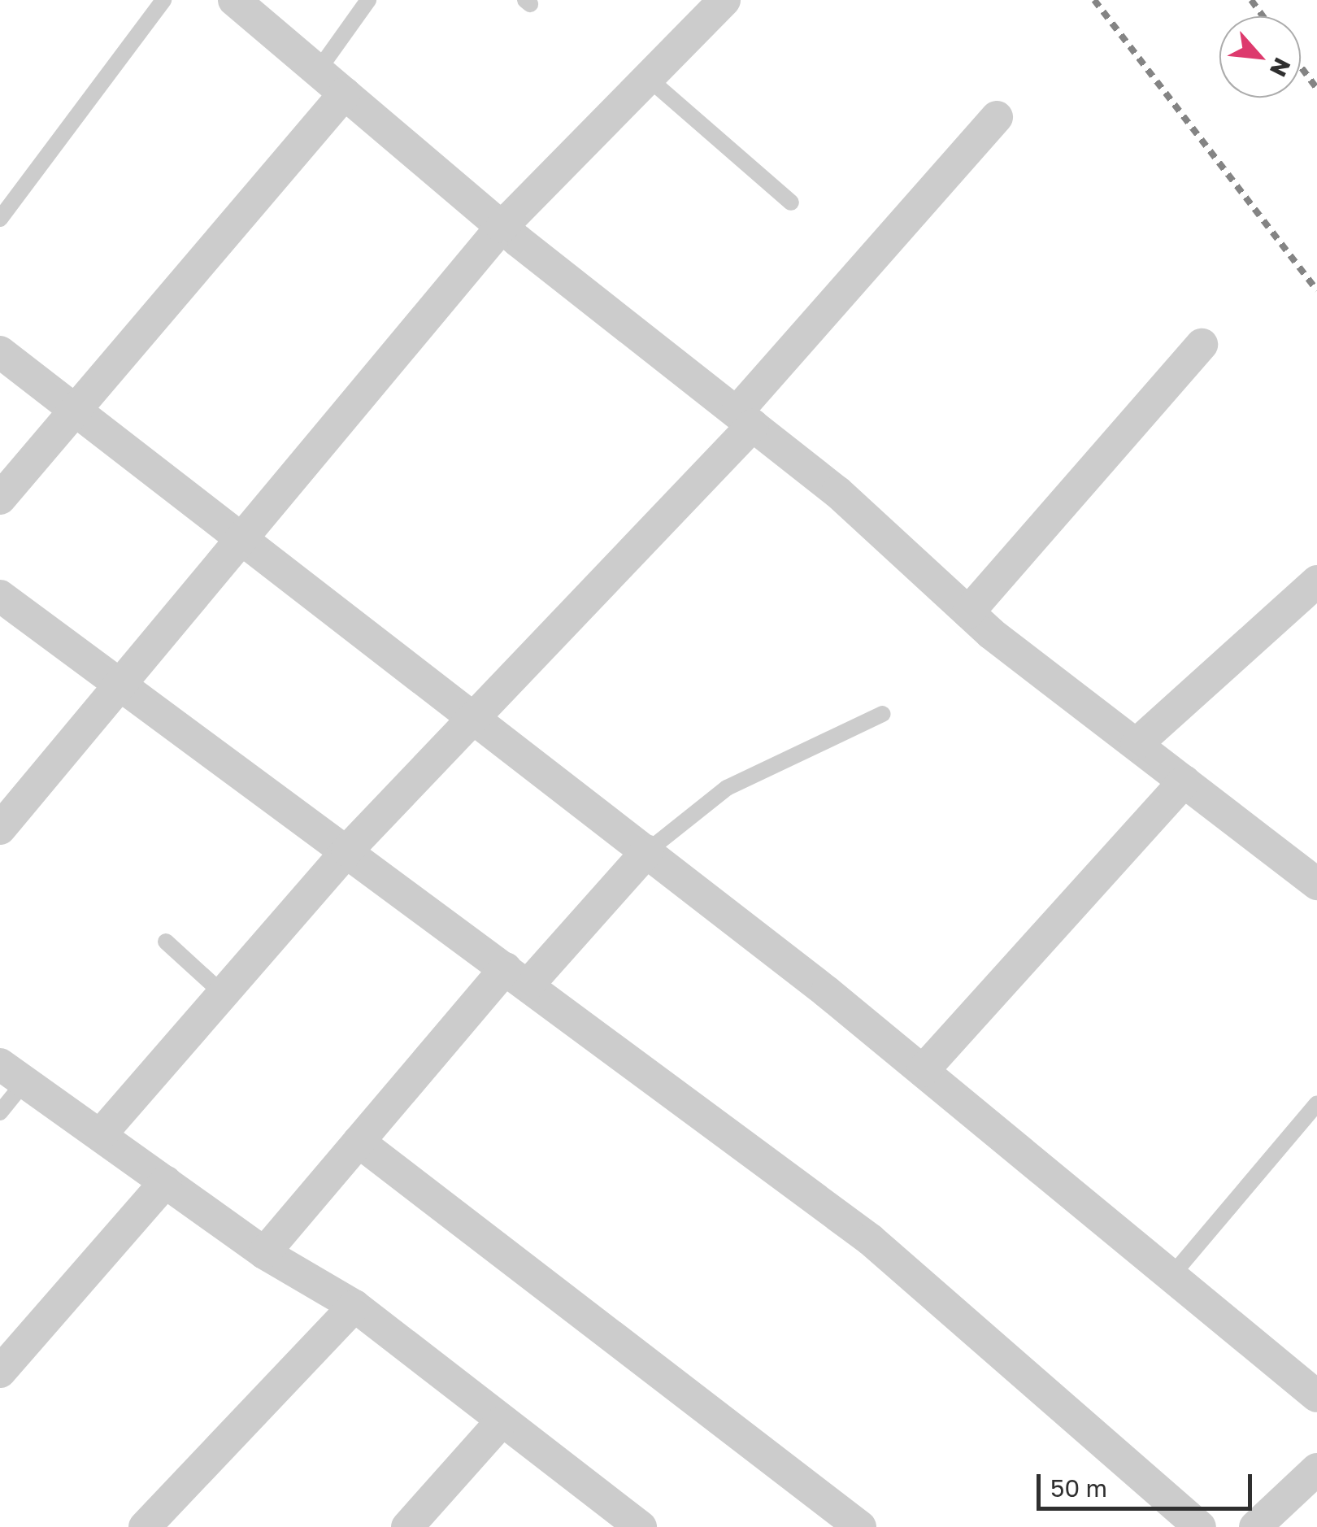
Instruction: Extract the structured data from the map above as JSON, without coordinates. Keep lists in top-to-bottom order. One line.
{"scale_bar":"50 m","north":"bottom right"}
